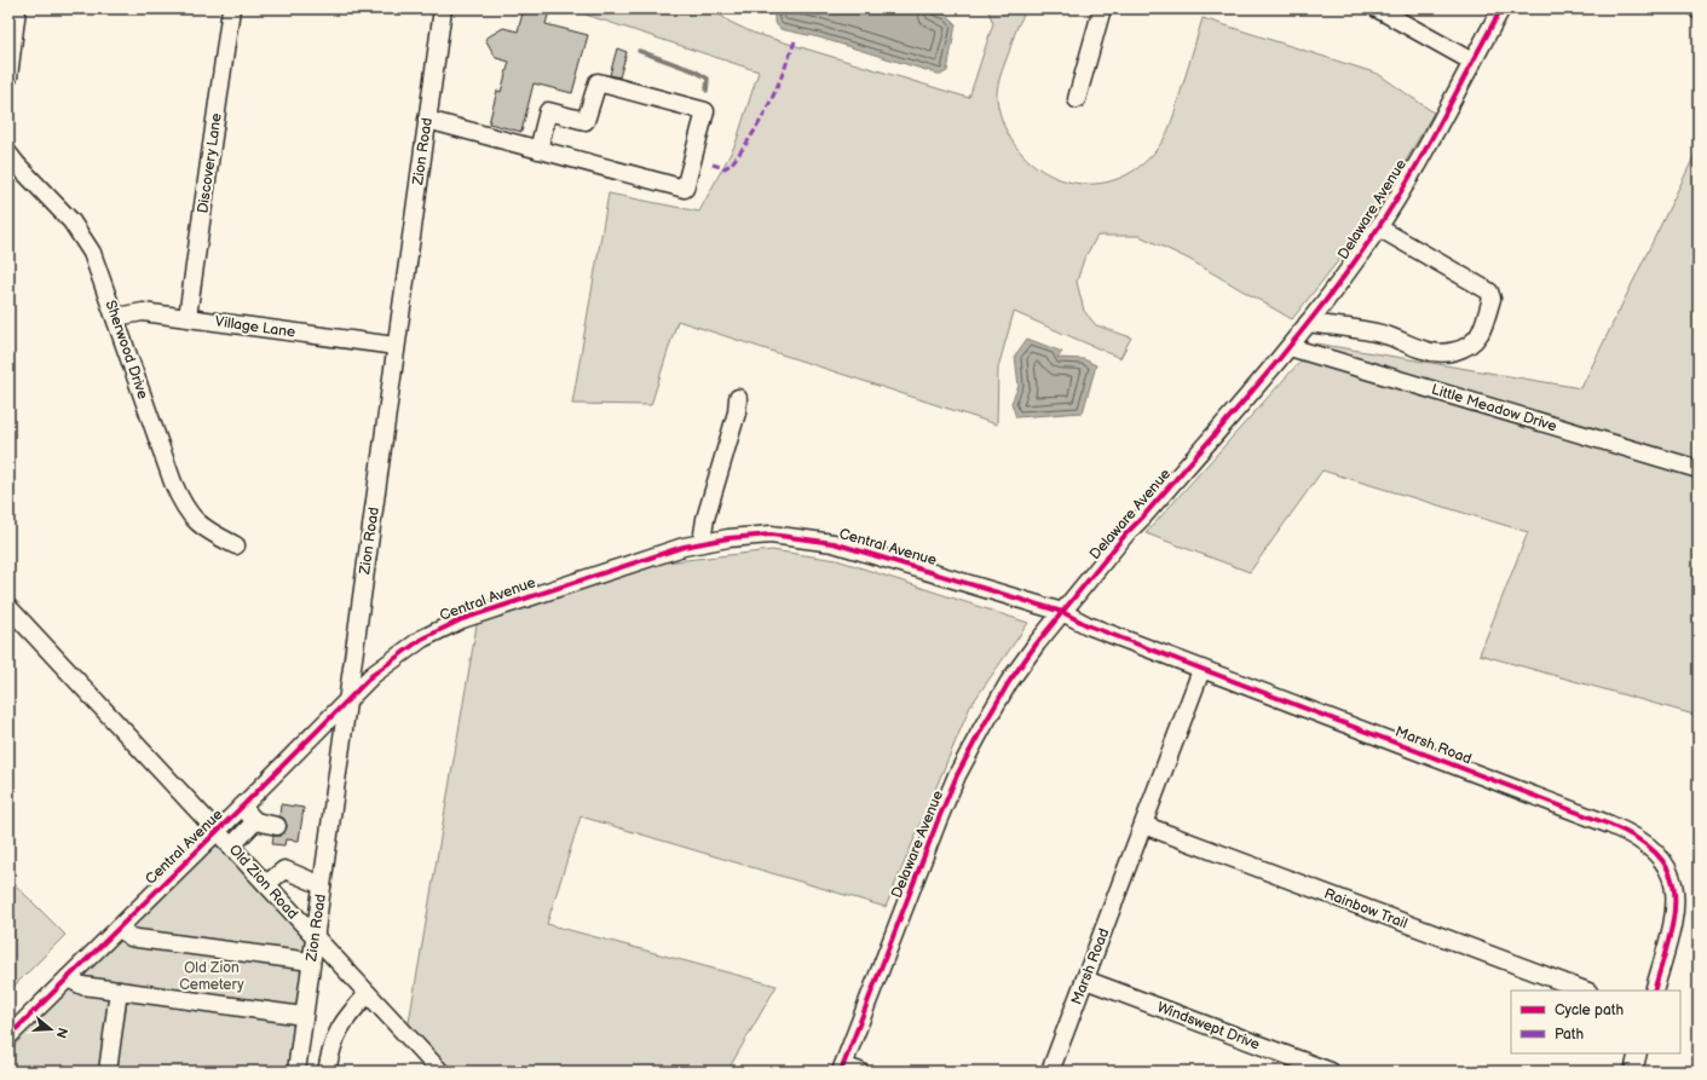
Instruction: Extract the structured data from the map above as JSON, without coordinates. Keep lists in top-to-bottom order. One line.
{"streets":{"street":["Zion Road","Discovery Lane","Delaware Avenue","Village Lane","Sherwood Drive","Little Meadow Drive","Central Avenue","Marsh Road","Old Zion Road","Rainbow Trail","Windswept Drive"]},"crossings":[["Zion Road","Village Lane"],["Zion Road","Central Avenue"],["Zion Road","Old Zion Road"],["Discovery Lane","Village Lane"],["Delaware Avenue","Little Meadow Drive"],["Delaware Avenue","Central Avenue"],["Delaware Avenue","Marsh Road"],["Village Lane","Sherwood Drive"],["Central Avenue","Marsh Road"],["Central Avenue","Old Zion Road"],["Marsh Road","Rainbow Trail"],["Marsh Road","Windswept Drive"]],"parks":["Old Zion Cemetery"],"legend":["Cycle path","Path"],"north":"right"}
